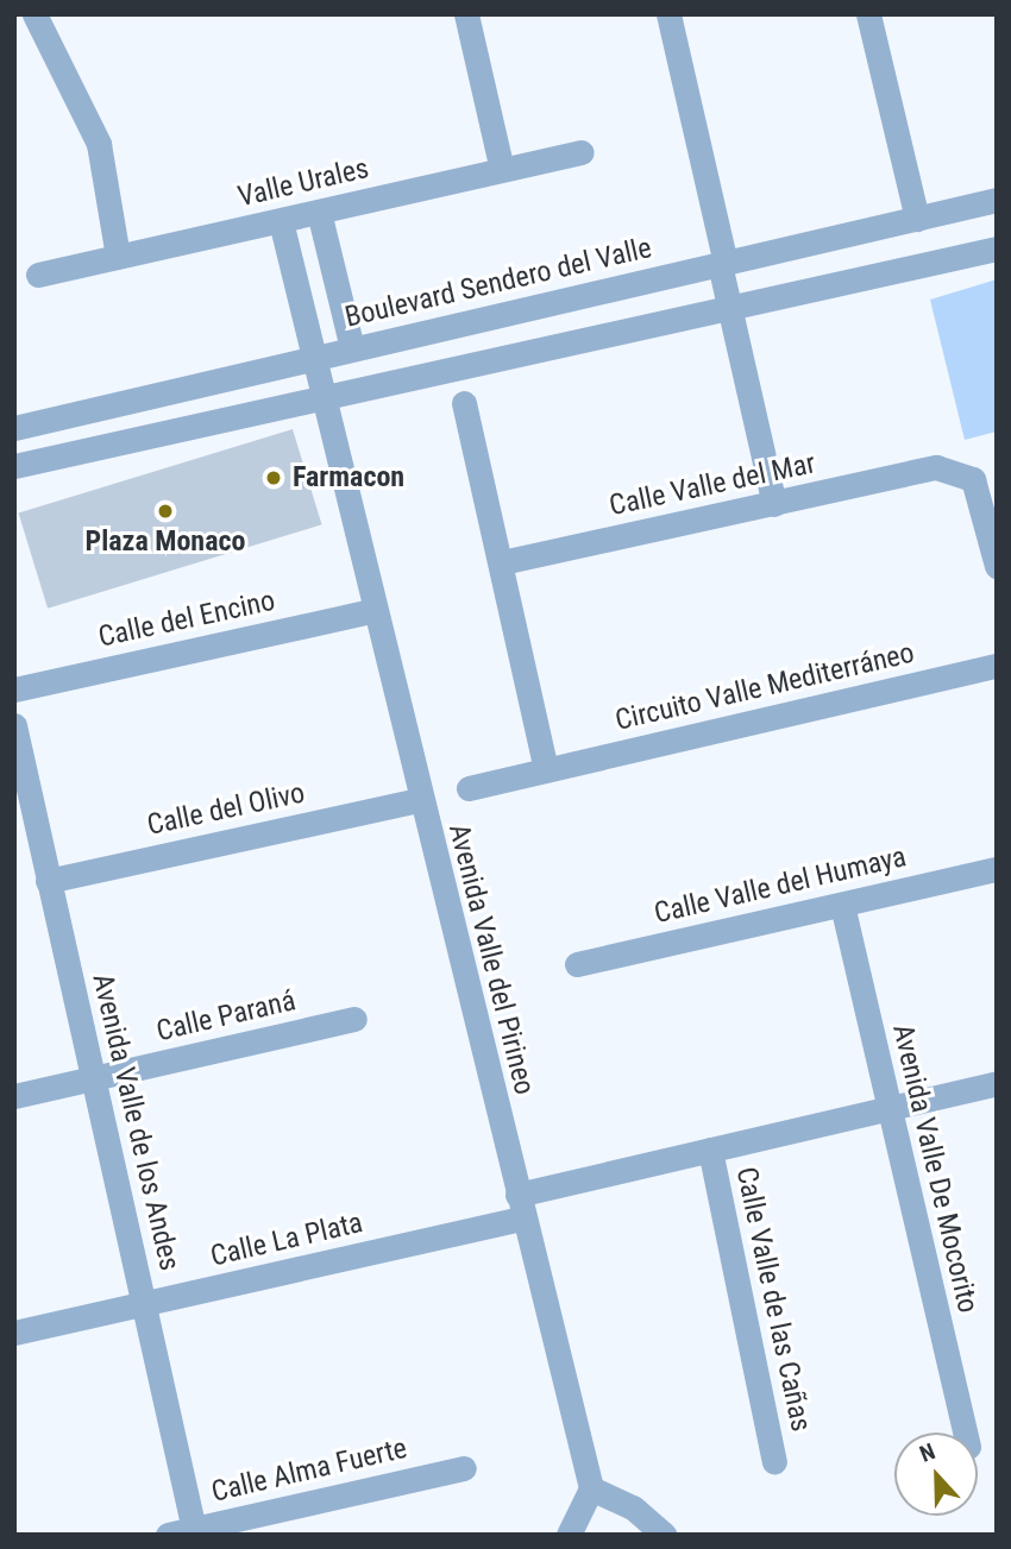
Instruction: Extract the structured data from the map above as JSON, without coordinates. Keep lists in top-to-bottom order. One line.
{"streets":{"street":["Valle Urales","Boulevard Sendero del Valle","Calle Valle del Mar","Calle del Encino","Circuito Valle Mediterráneo","Calle del Olivo","Calle Valle del Humaya","Avenida Valle del Pirineo","Calle Paraná","Avenida Valle de los Andes","Avenida Valle De Mocorito","Calle La Plata","Calle Valle de las Cañas","Calle Alma Fuerte"]},"crossings":[["Valle Urales","Avenida Valle del Pirineo"],["Boulevard Sendero del Valle","Avenida Valle del Pirineo"],["Calle del Encino","Avenida Valle del Pirineo"],["Calle del Olivo","Avenida Valle del Pirineo"],["Calle del Olivo","Avenida Valle de los Andes"],["Calle Valle del Humaya","Avenida Valle De Mocorito"],["Avenida Valle del Pirineo","Calle La Plata"],["Calle Paraná","Avenida Valle de los Andes"],["Avenida Valle de los Andes","Calle La Plata"],["Avenida Valle de los Andes","Calle Alma Fuerte"],["Avenida Valle De Mocorito","Calle La Plata"],["Calle La Plata","Calle Valle de las Cañas"]],"places":["Farmacon","Plaza Monaco"],"north":"top"}
